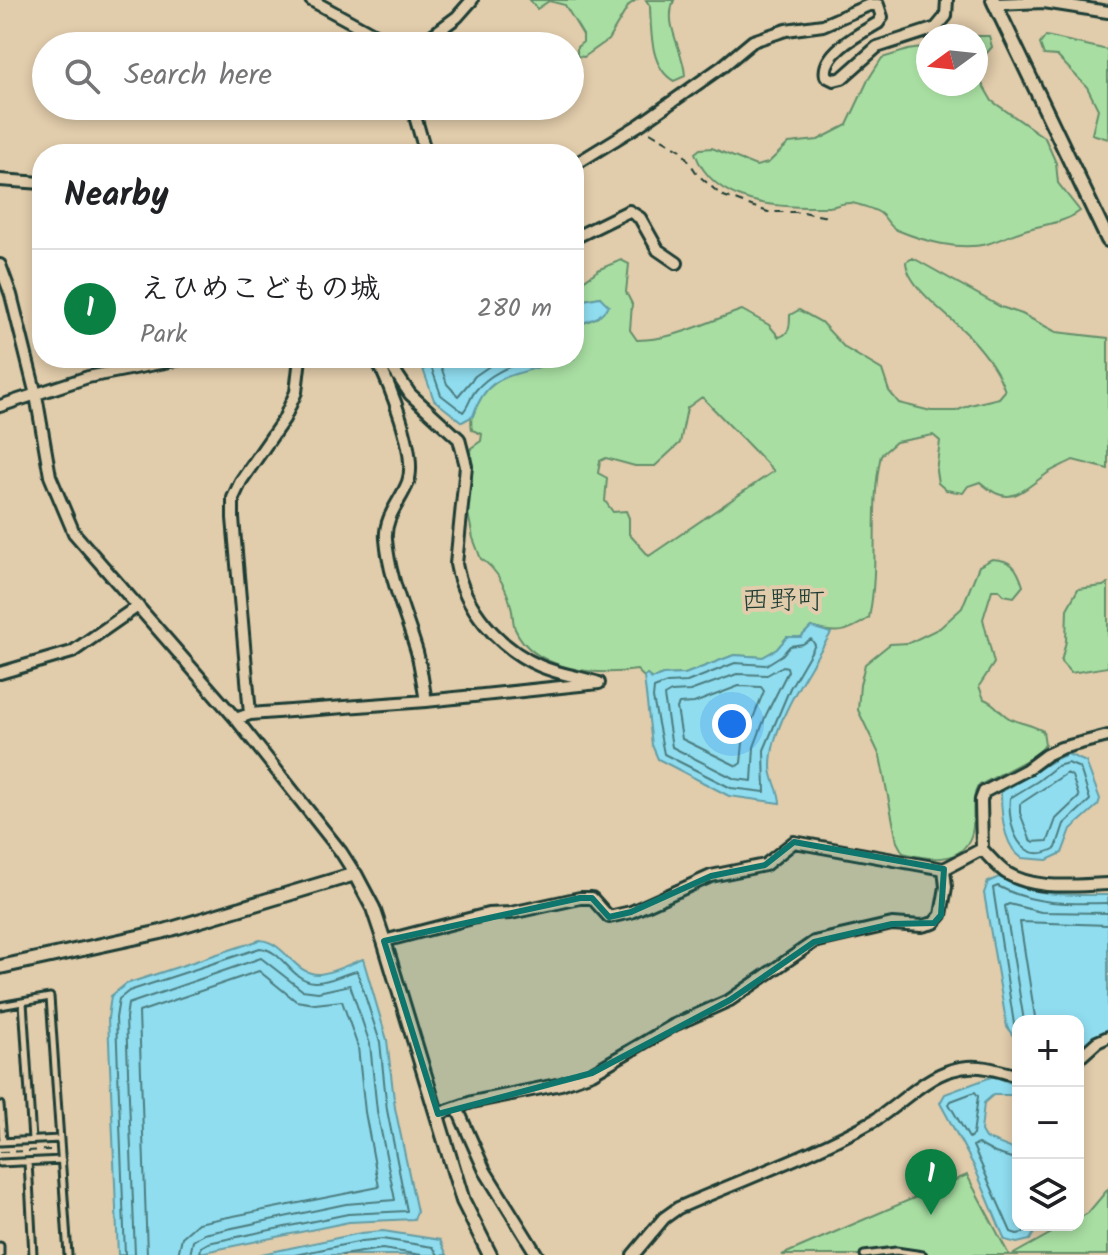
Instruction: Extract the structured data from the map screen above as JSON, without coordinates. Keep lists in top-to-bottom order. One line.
{"districts":["西野町"],"north":"left","page":{"search":"Search here","heading":"Nearby","list":[{"mark":"1","name":"えひめこどもの城","note":"Park","value":"280 m"}],"map_buttons":["+","−"],"pins":"1"}}
